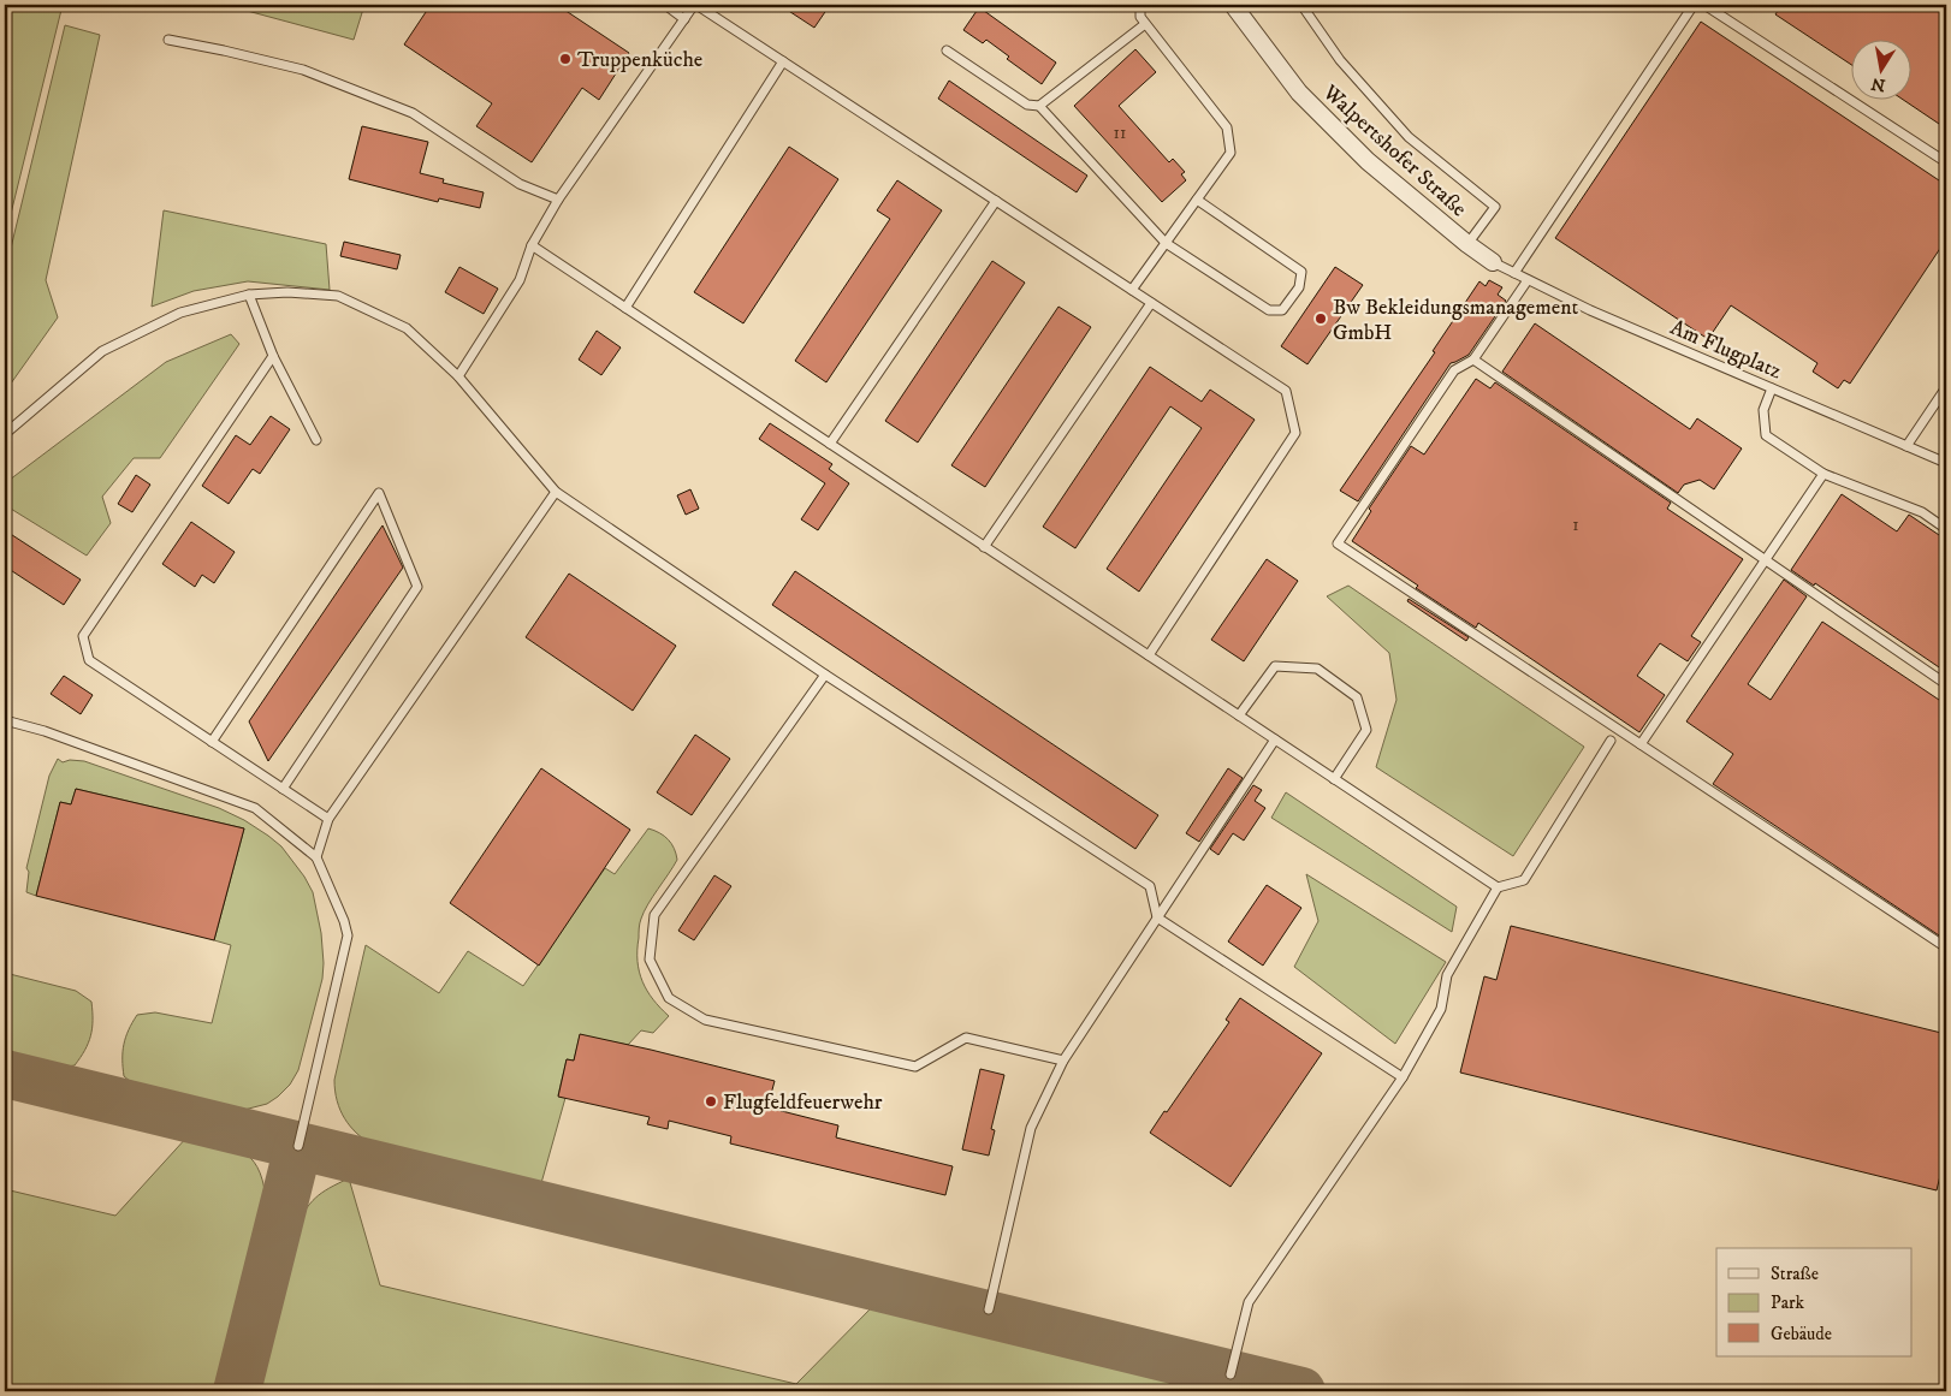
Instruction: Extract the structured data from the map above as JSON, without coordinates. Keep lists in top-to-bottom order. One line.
{"streets":{"street":["Walpertshofer Straße"],"lane":["Am Flugplatz"]},"crossings":[["Walpertshofer Straße","Am Flugplatz"]],"places":["Truppenküche","Bw Bekleidungsmanagement GmbH","Flugfeldfeuerwehr"],"house_numbers":["11","1"],"legend":["Straße","Park","Gebäude"],"north":"bottom"}
